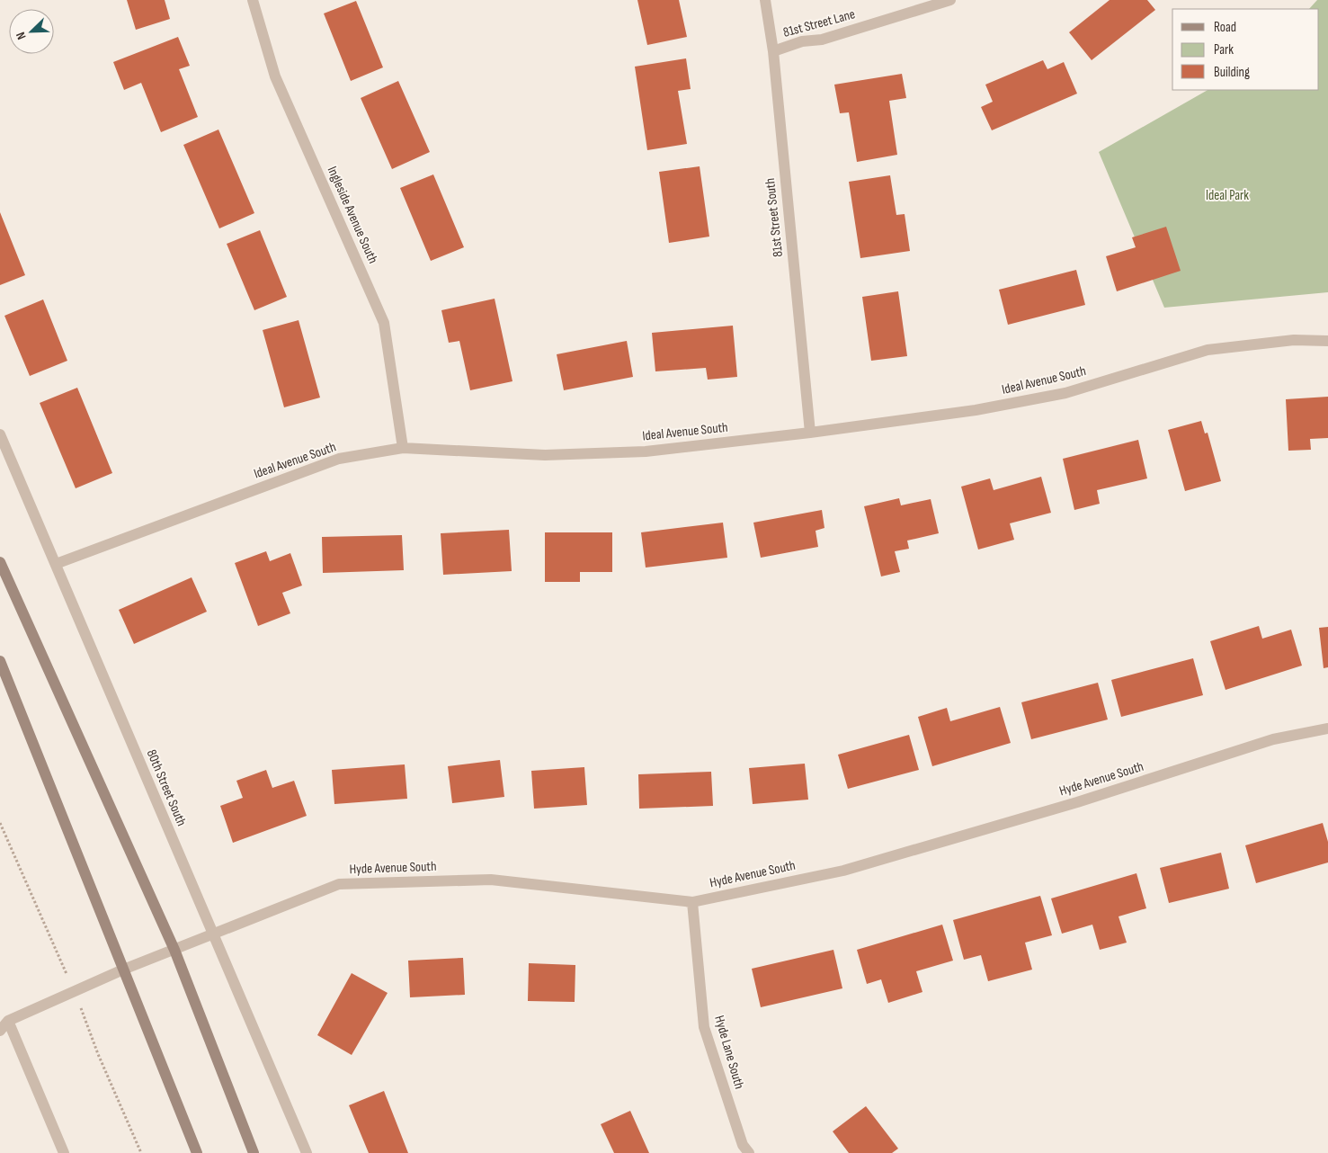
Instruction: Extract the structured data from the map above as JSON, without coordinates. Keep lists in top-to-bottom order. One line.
{"streets":{"street":["81st Street Lane","Ingleside Avenue South","81st Street South","Ideal Avenue South","Hyde Avenue South","80th Street South","Hyde Lane South"]},"crossings":[["81st Street Lane","81st Street South"],["Ingleside Avenue South","Ideal Avenue South"],["81st Street South","Ideal Avenue South"],["Ideal Avenue South","80th Street South"],["Hyde Avenue South","80th Street South"],["Hyde Avenue South","Hyde Lane South"]],"parks":["Ideal Park"],"legend":["Road","Park","Building"],"north":"bottom left"}
